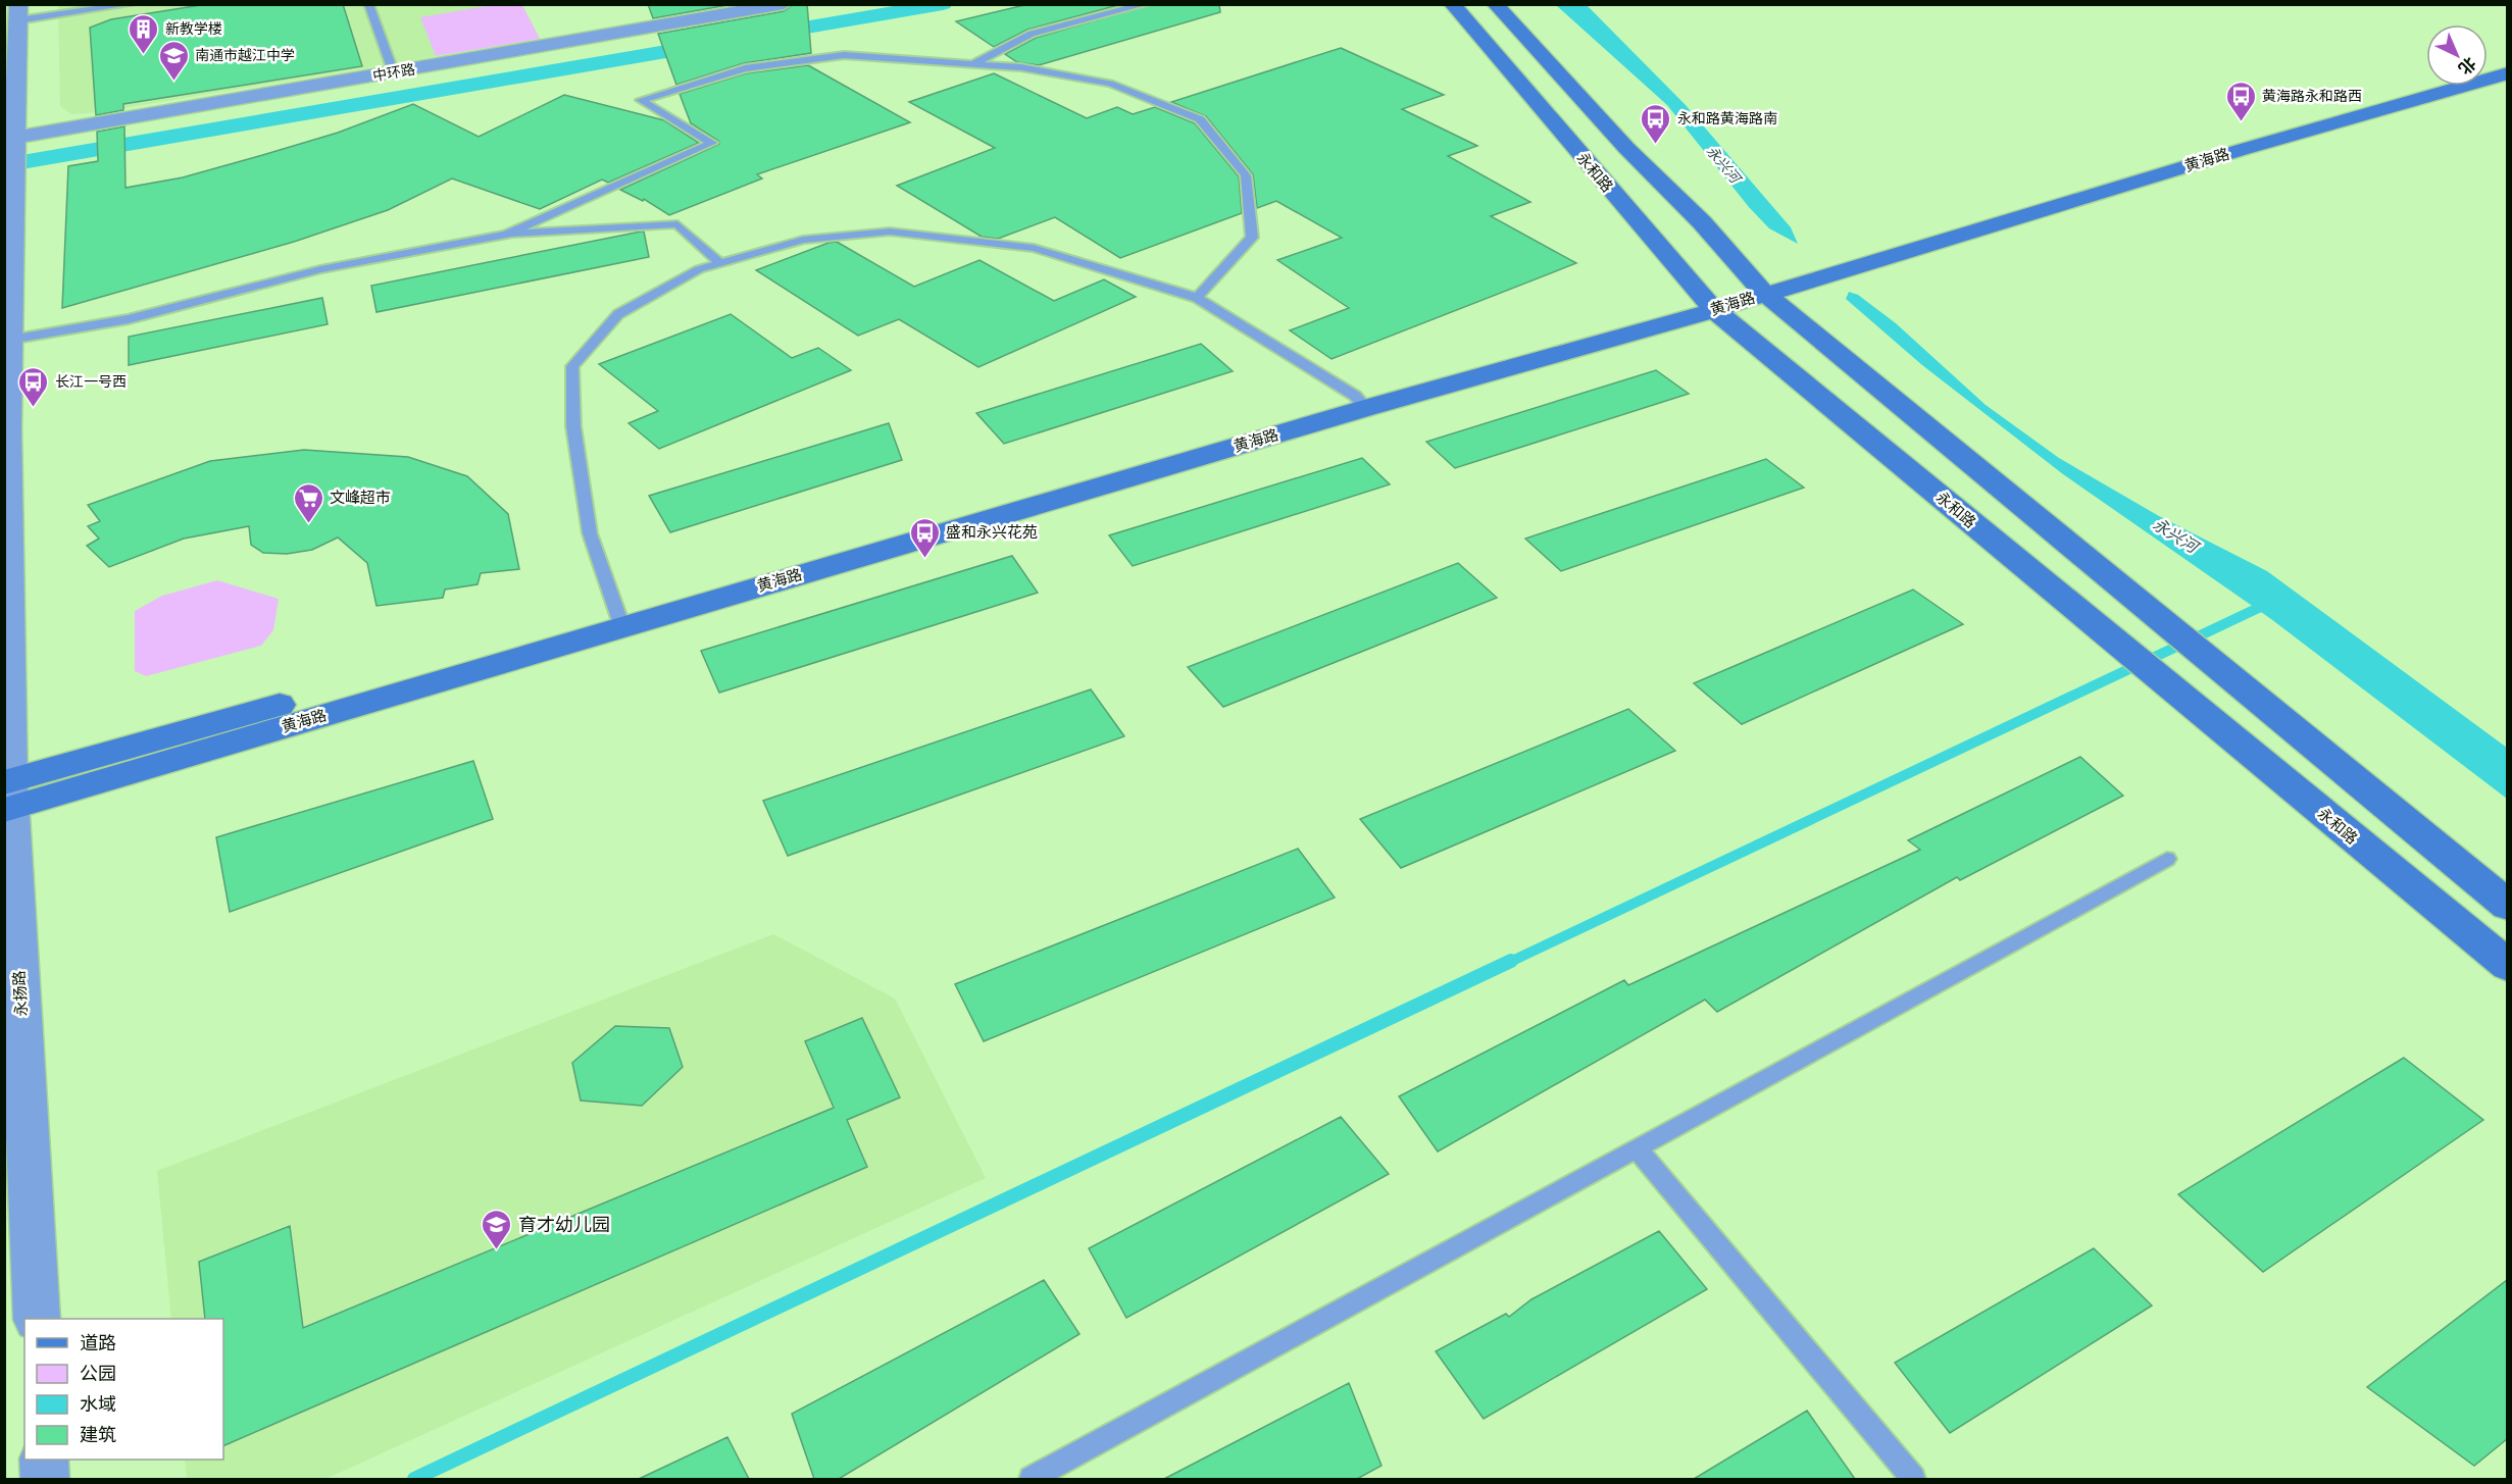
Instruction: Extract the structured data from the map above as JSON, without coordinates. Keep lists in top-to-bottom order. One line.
{"streets":{"main road":["黄海路","永和路"],"street":["中环路","永扬路"]},"crossings":[["中环路","永扬路"],["黄海路","永和路"],["黄海路","永扬路"]],"water":["永兴河"],"places":{"building":["新教学楼"],"school or university":["南通市越江中学","育才幼儿园"],"bus stop":["黄海路永和路西","永和路黄海路南","长江一号西","盛和永兴花苑"],"supermarket":["文峰超市"]},"legend":["道路","公园","水域","建筑"],"north":"bottom right"}
